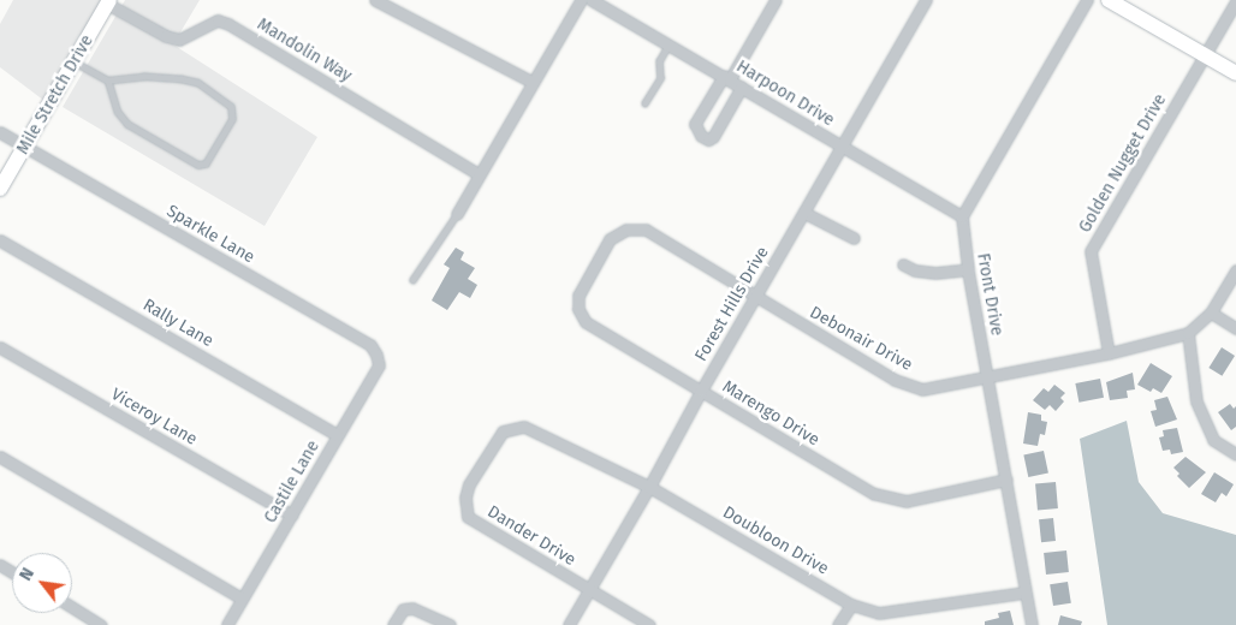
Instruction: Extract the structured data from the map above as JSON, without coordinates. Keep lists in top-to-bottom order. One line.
{"streets":{"street":["Mandolin Way","Harpoon Drive","Mile Stretch Drive","Golden Nugget Drive","Sparkle Lane","Front Drive","Forest Hills Drive","Rally Lane","Debonair Drive","Marengo Drive","Viceroy Lane","Castile Lane","Dander Drive","Doubloon Drive"]},"crossings":[["Mandolin Way","Mile Stretch Drive"],["Harpoon Drive","Front Drive"],["Harpoon Drive","Forest Hills Drive"],["Mile Stretch Drive","Sparkle Lane"],["Golden Nugget Drive","Debonair Drive"],["Sparkle Lane","Castile Lane"],["Front Drive","Debonair Drive"],["Front Drive","Marengo Drive"],["Front Drive","Doubloon Drive"],["Forest Hills Drive","Debonair Drive"],["Forest Hills Drive","Marengo Drive"],["Forest Hills Drive","Dander Drive"],["Forest Hills Drive","Doubloon Drive"],["Rally Lane","Castile Lane"],["Debonair Drive","Marengo Drive"],["Viceroy Lane","Castile Lane"],["Dander Drive","Doubloon Drive"]],"north":"top left"}
